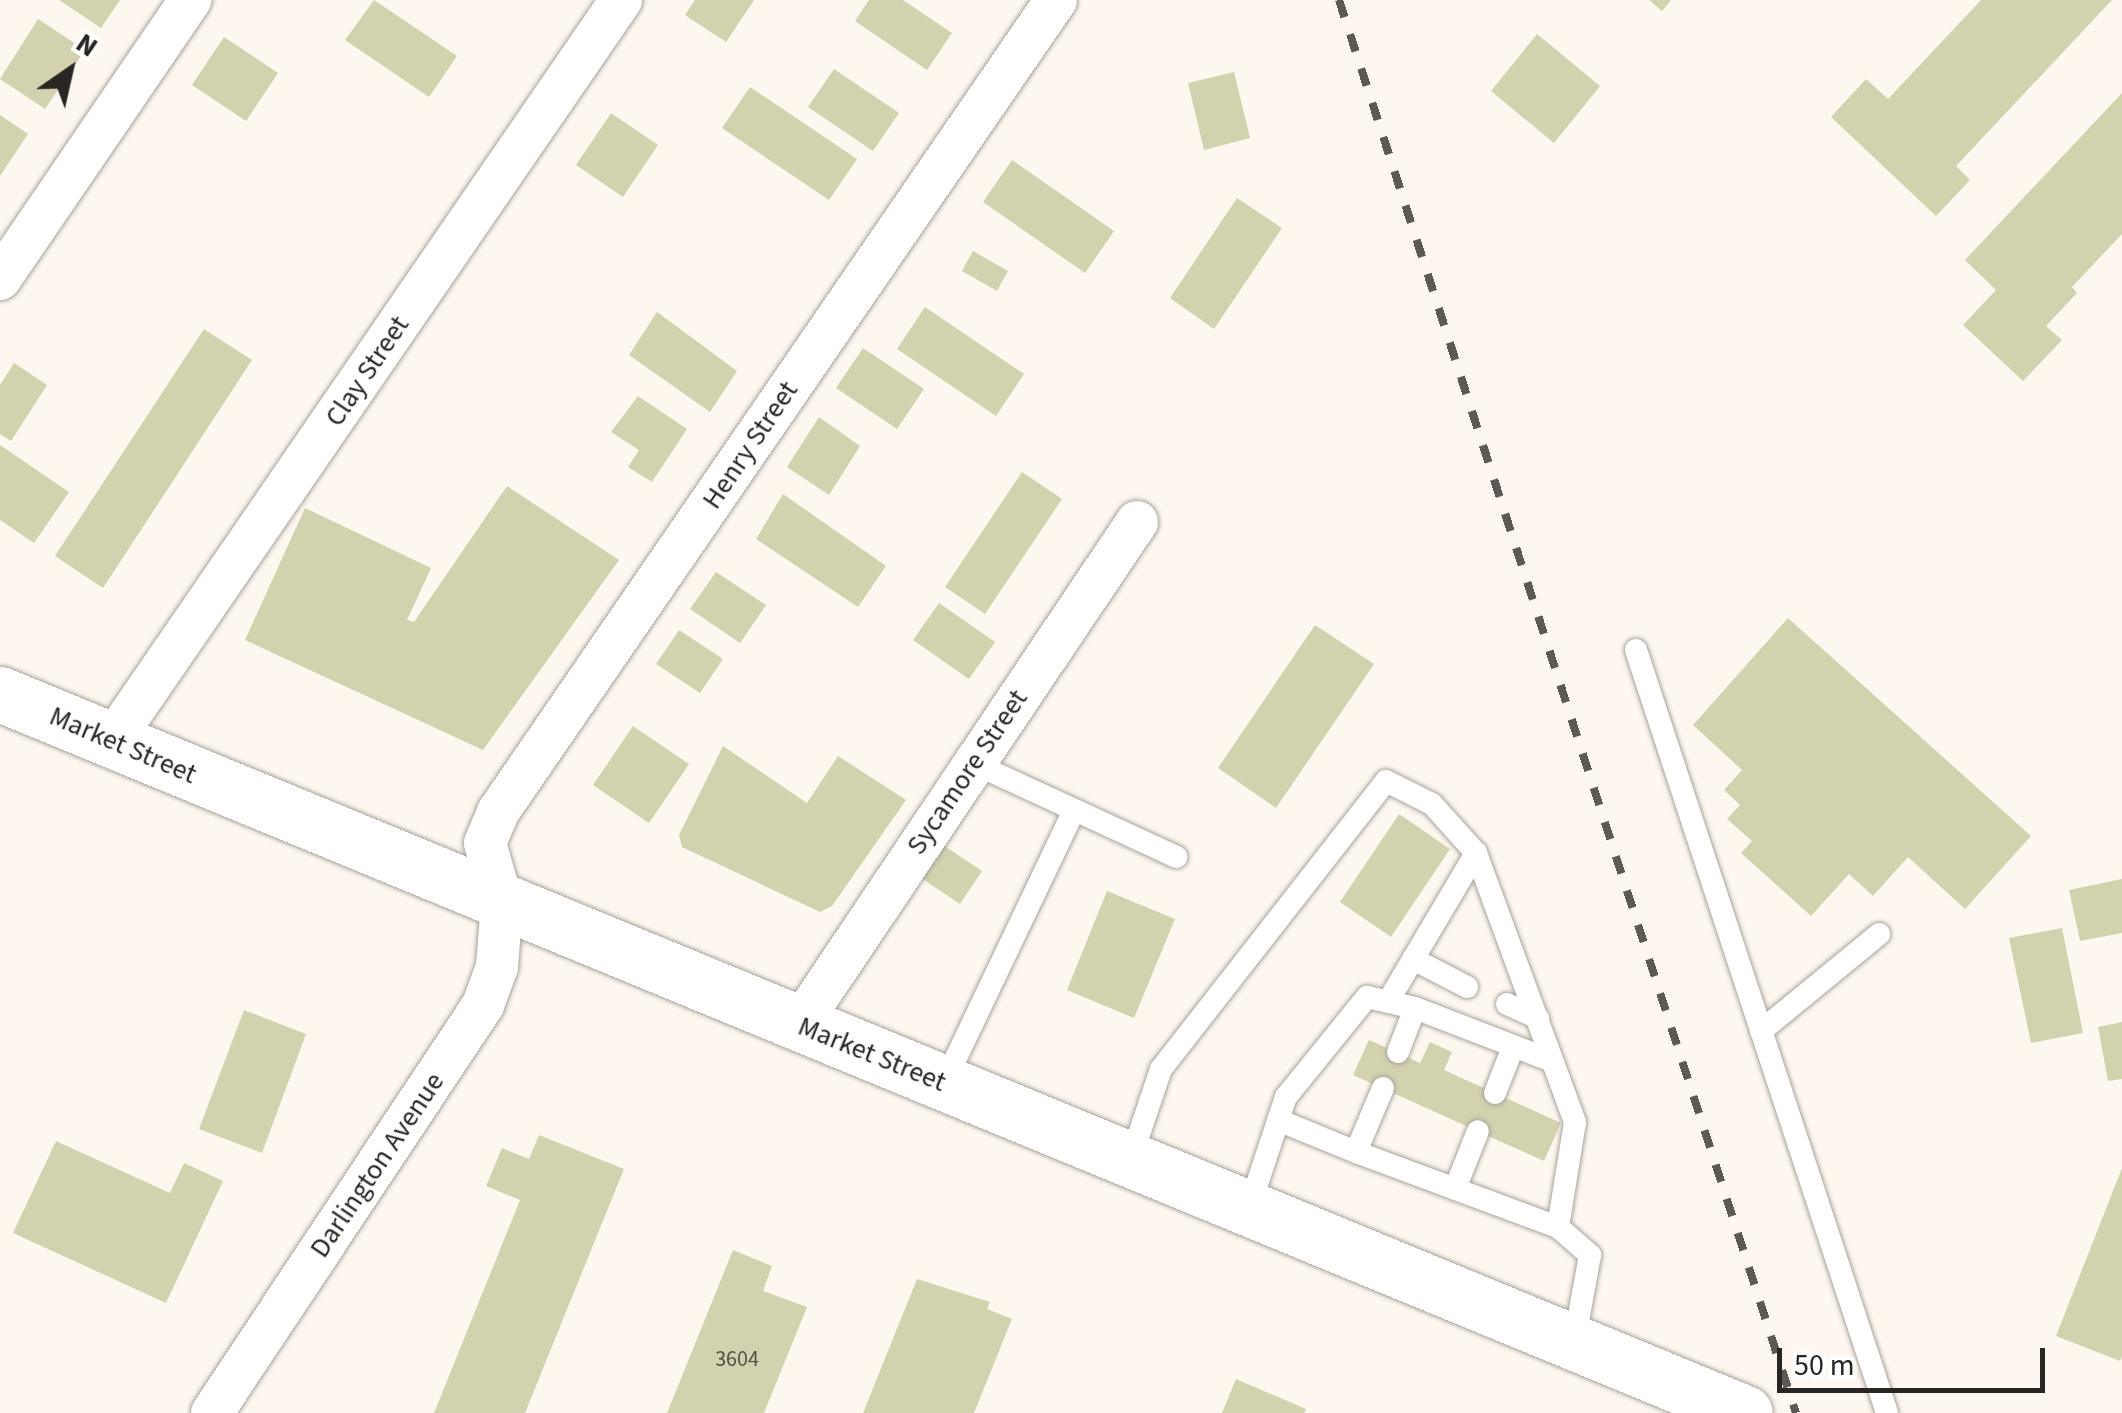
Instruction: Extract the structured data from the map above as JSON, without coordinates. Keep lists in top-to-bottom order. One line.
{"streets":{"main road":["Market Street"],"street":["Clay Street","Henry Street","Sycamore Street","Darlington Avenue"]},"crossings":[["Clay Street","Market Street"],["Henry Street","Market Street"],["Henry Street","Darlington Avenue"],["Market Street","Sycamore Street"],["Market Street","Darlington Avenue"]],"house_numbers":["3604"],"scale_bar":"50 m","north":"top right"}
